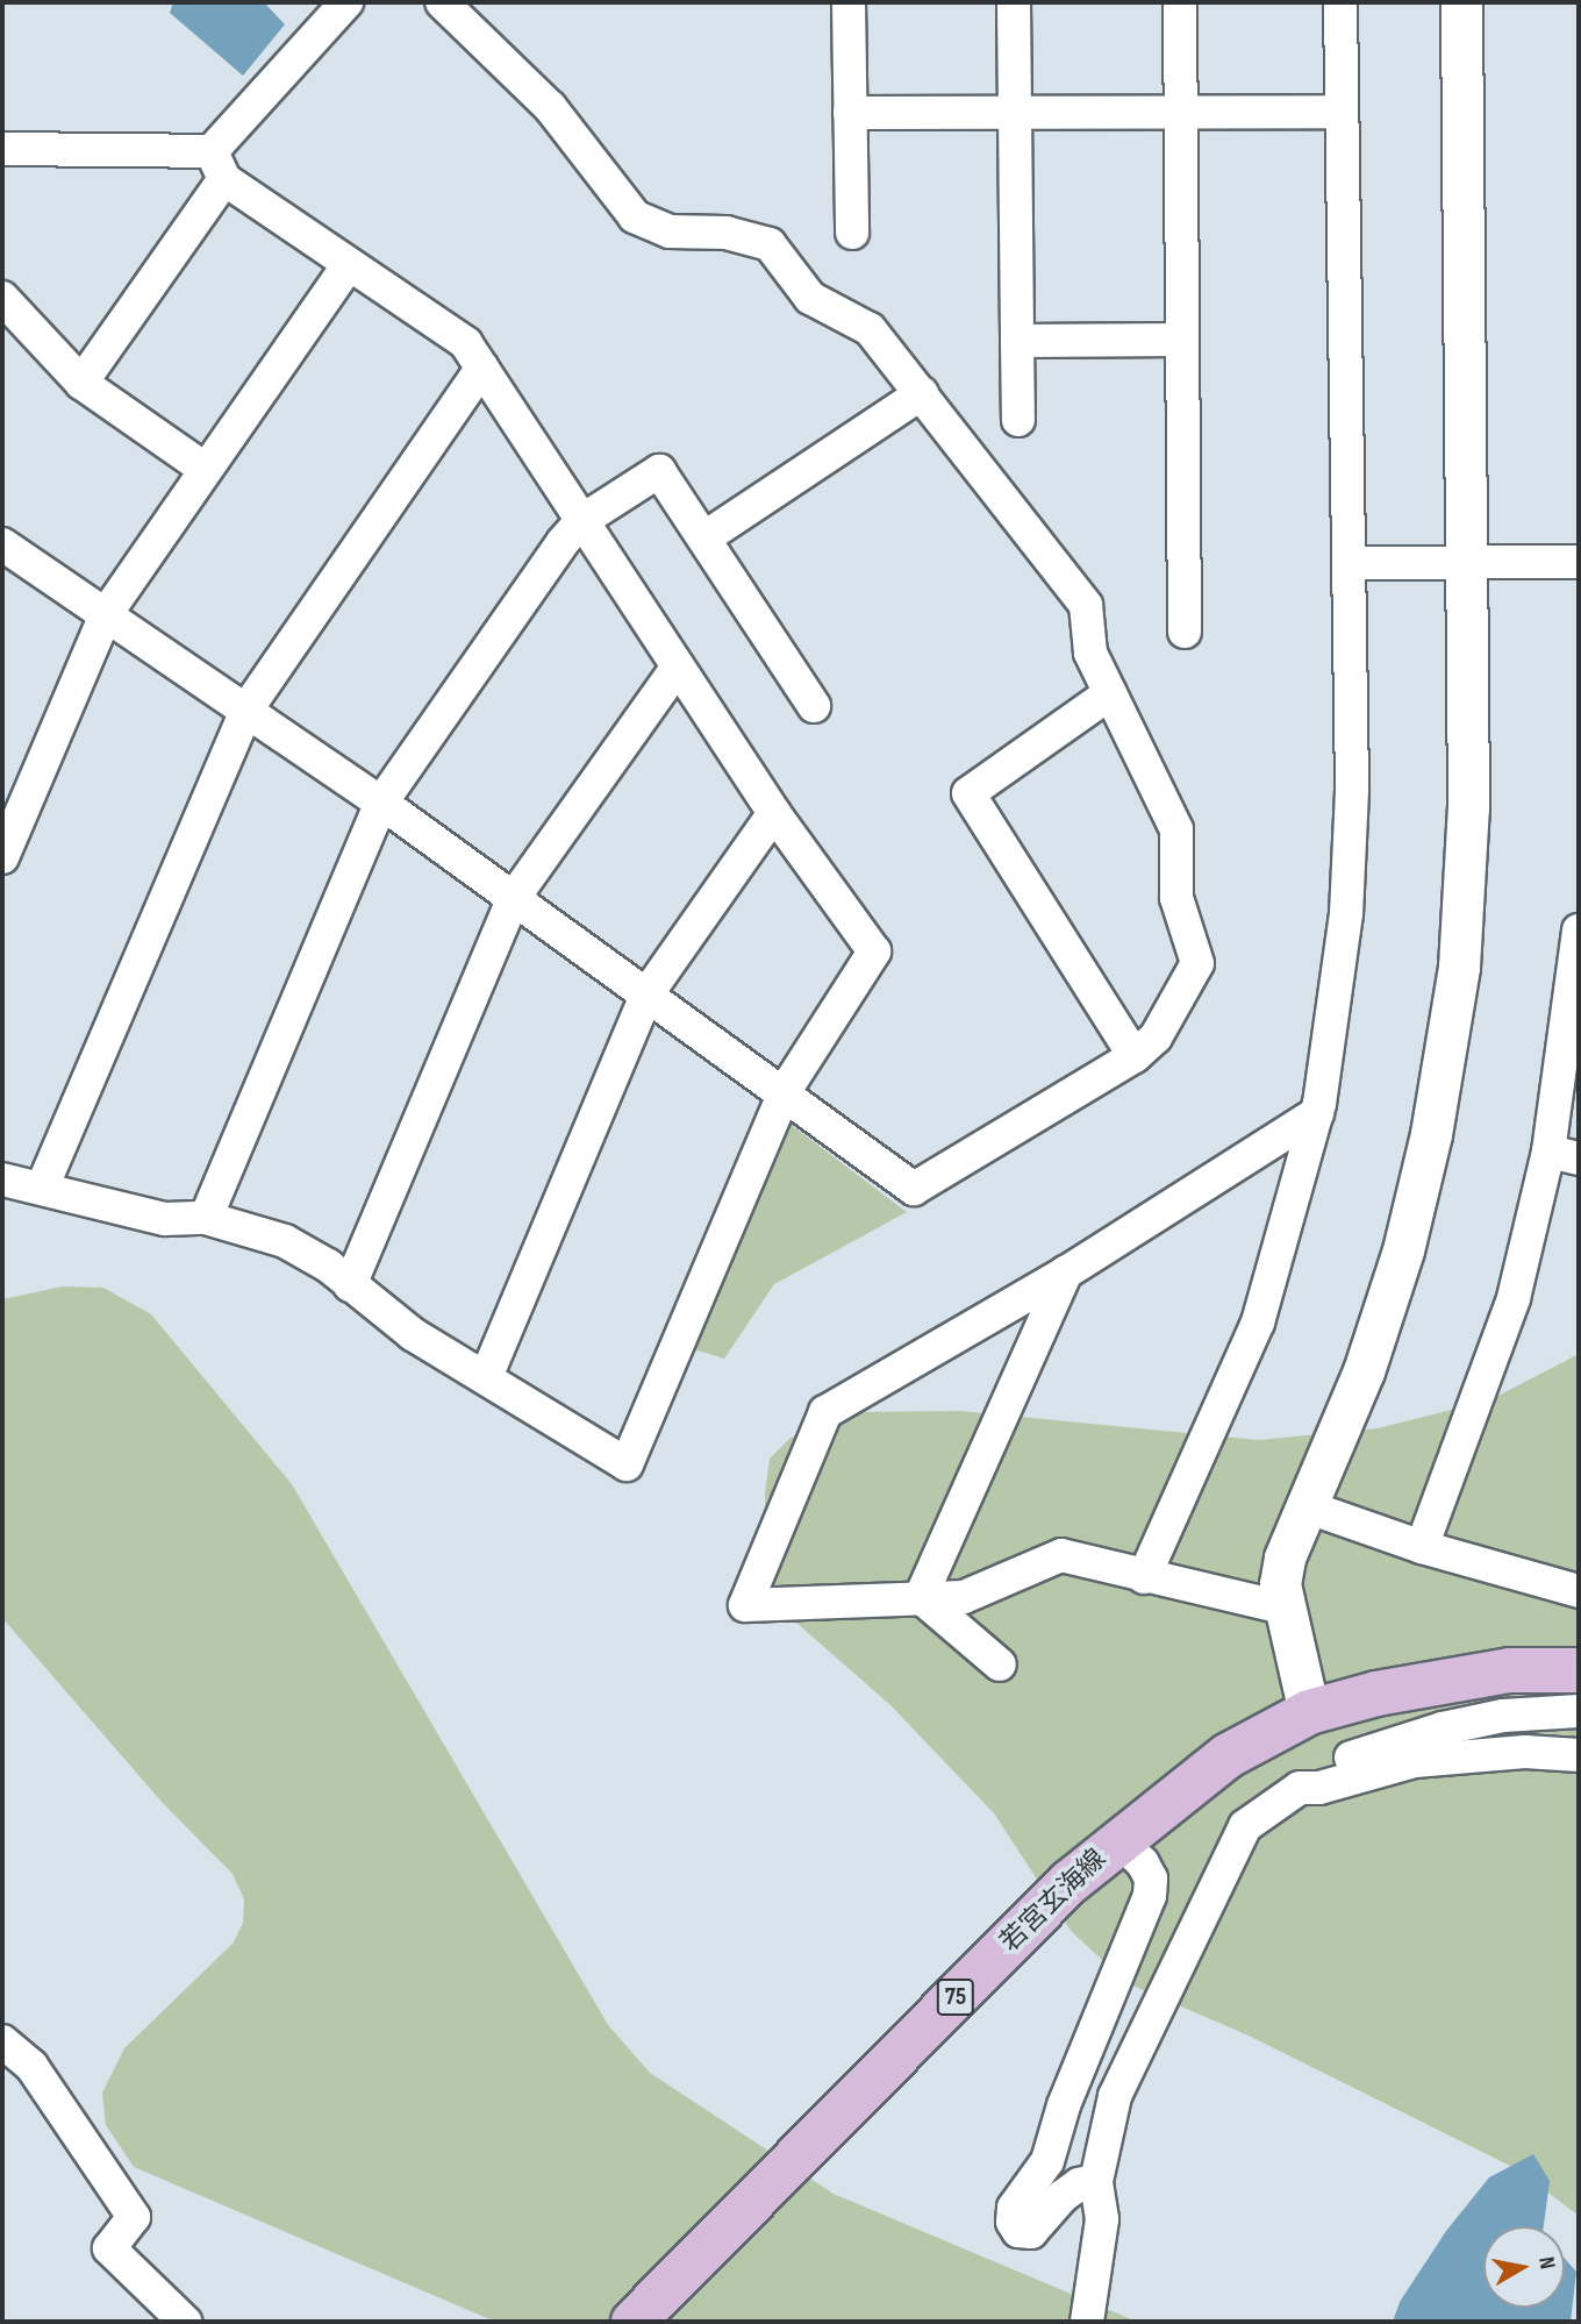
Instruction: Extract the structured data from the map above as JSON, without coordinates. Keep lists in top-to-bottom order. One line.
{"streets":{"main road":["若宮玄海線","75"]},"north":"right"}
